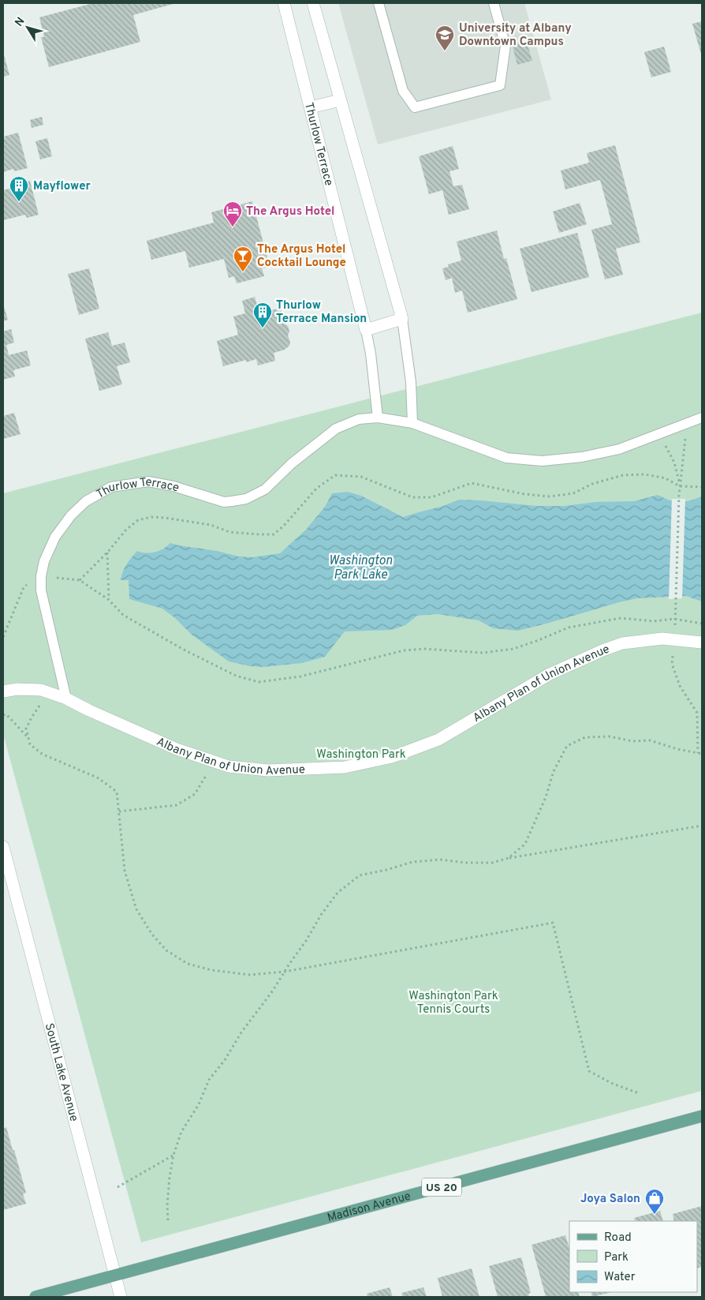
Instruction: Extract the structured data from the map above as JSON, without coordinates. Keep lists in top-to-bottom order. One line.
{"streets":{"main road":["US 20","Madison Avenue"],"street":["Thurlow Terrace","Albany Plan of Union Avenue","South Lake Avenue"]},"crossings":[["Thurlow Terrace","Albany Plan of Union Avenue"],["South Lake Avenue","Madison Avenue"]],"water":["Washington Park Lake"],"parks":["Washington Park","Washington Park Tennis Courts"],"places":{"school or university":["University at Albany Downtown Campus"],"building":["Mayflower","Thurlow Terrace Mansion"],"hotel":["The Argus Hotel"],"bar":["The Argus Hotel Cocktail Lounge"],"shop":["Joya Salon"]},"legend":["Road","Park","Water"],"north":"top left"}
